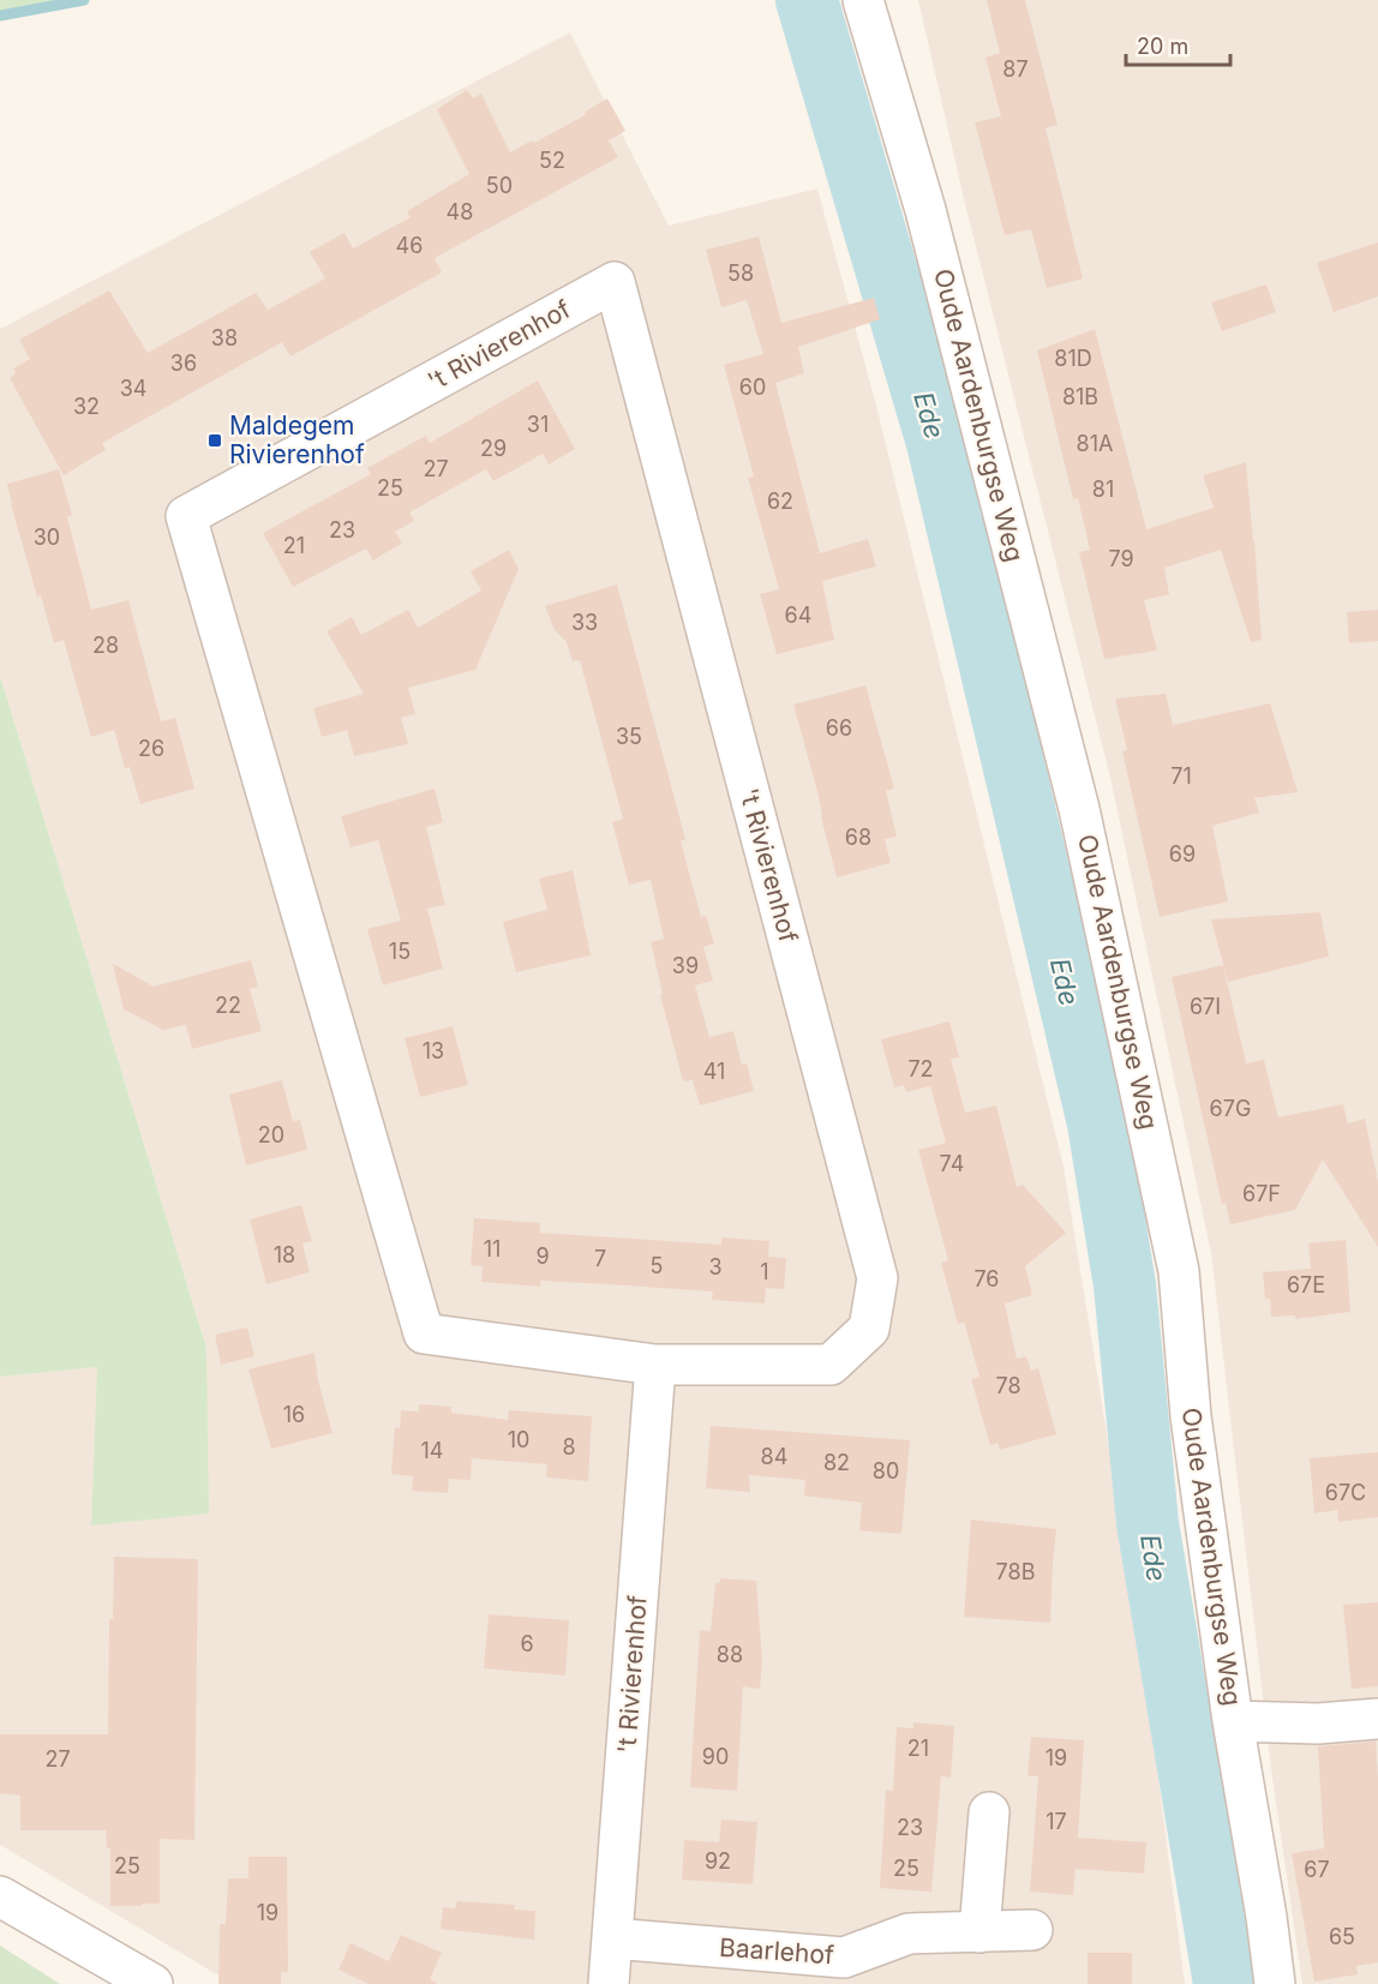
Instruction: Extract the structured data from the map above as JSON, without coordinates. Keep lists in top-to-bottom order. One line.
{"streets":{"street":["'t Rivierenhof","Oude Aardenburgse Weg","Baarlehof"]},"crossings":[["'t Rivierenhof","Baarlehof"]],"water":["Ede"],"places":{"transit":["Maldegem Rivierenhof"]},"house_numbers":["87","52","50","48","46","58","38","81D","36","60","34","81B","32","31","81A","29","27","25","81","62","23","30","21","79","64","33","28","66","35","26","71","68","69","15","39","22","67I","13","72","41","67G","20","74","67F","11","18","9","7","5","3","1","76","67E","78","16","10","8","14","84","82","80","67C","78B","6","88","21","90","19","27","17","23","92","25","25","67","19","65"],"scale_bar":"20 m"}
